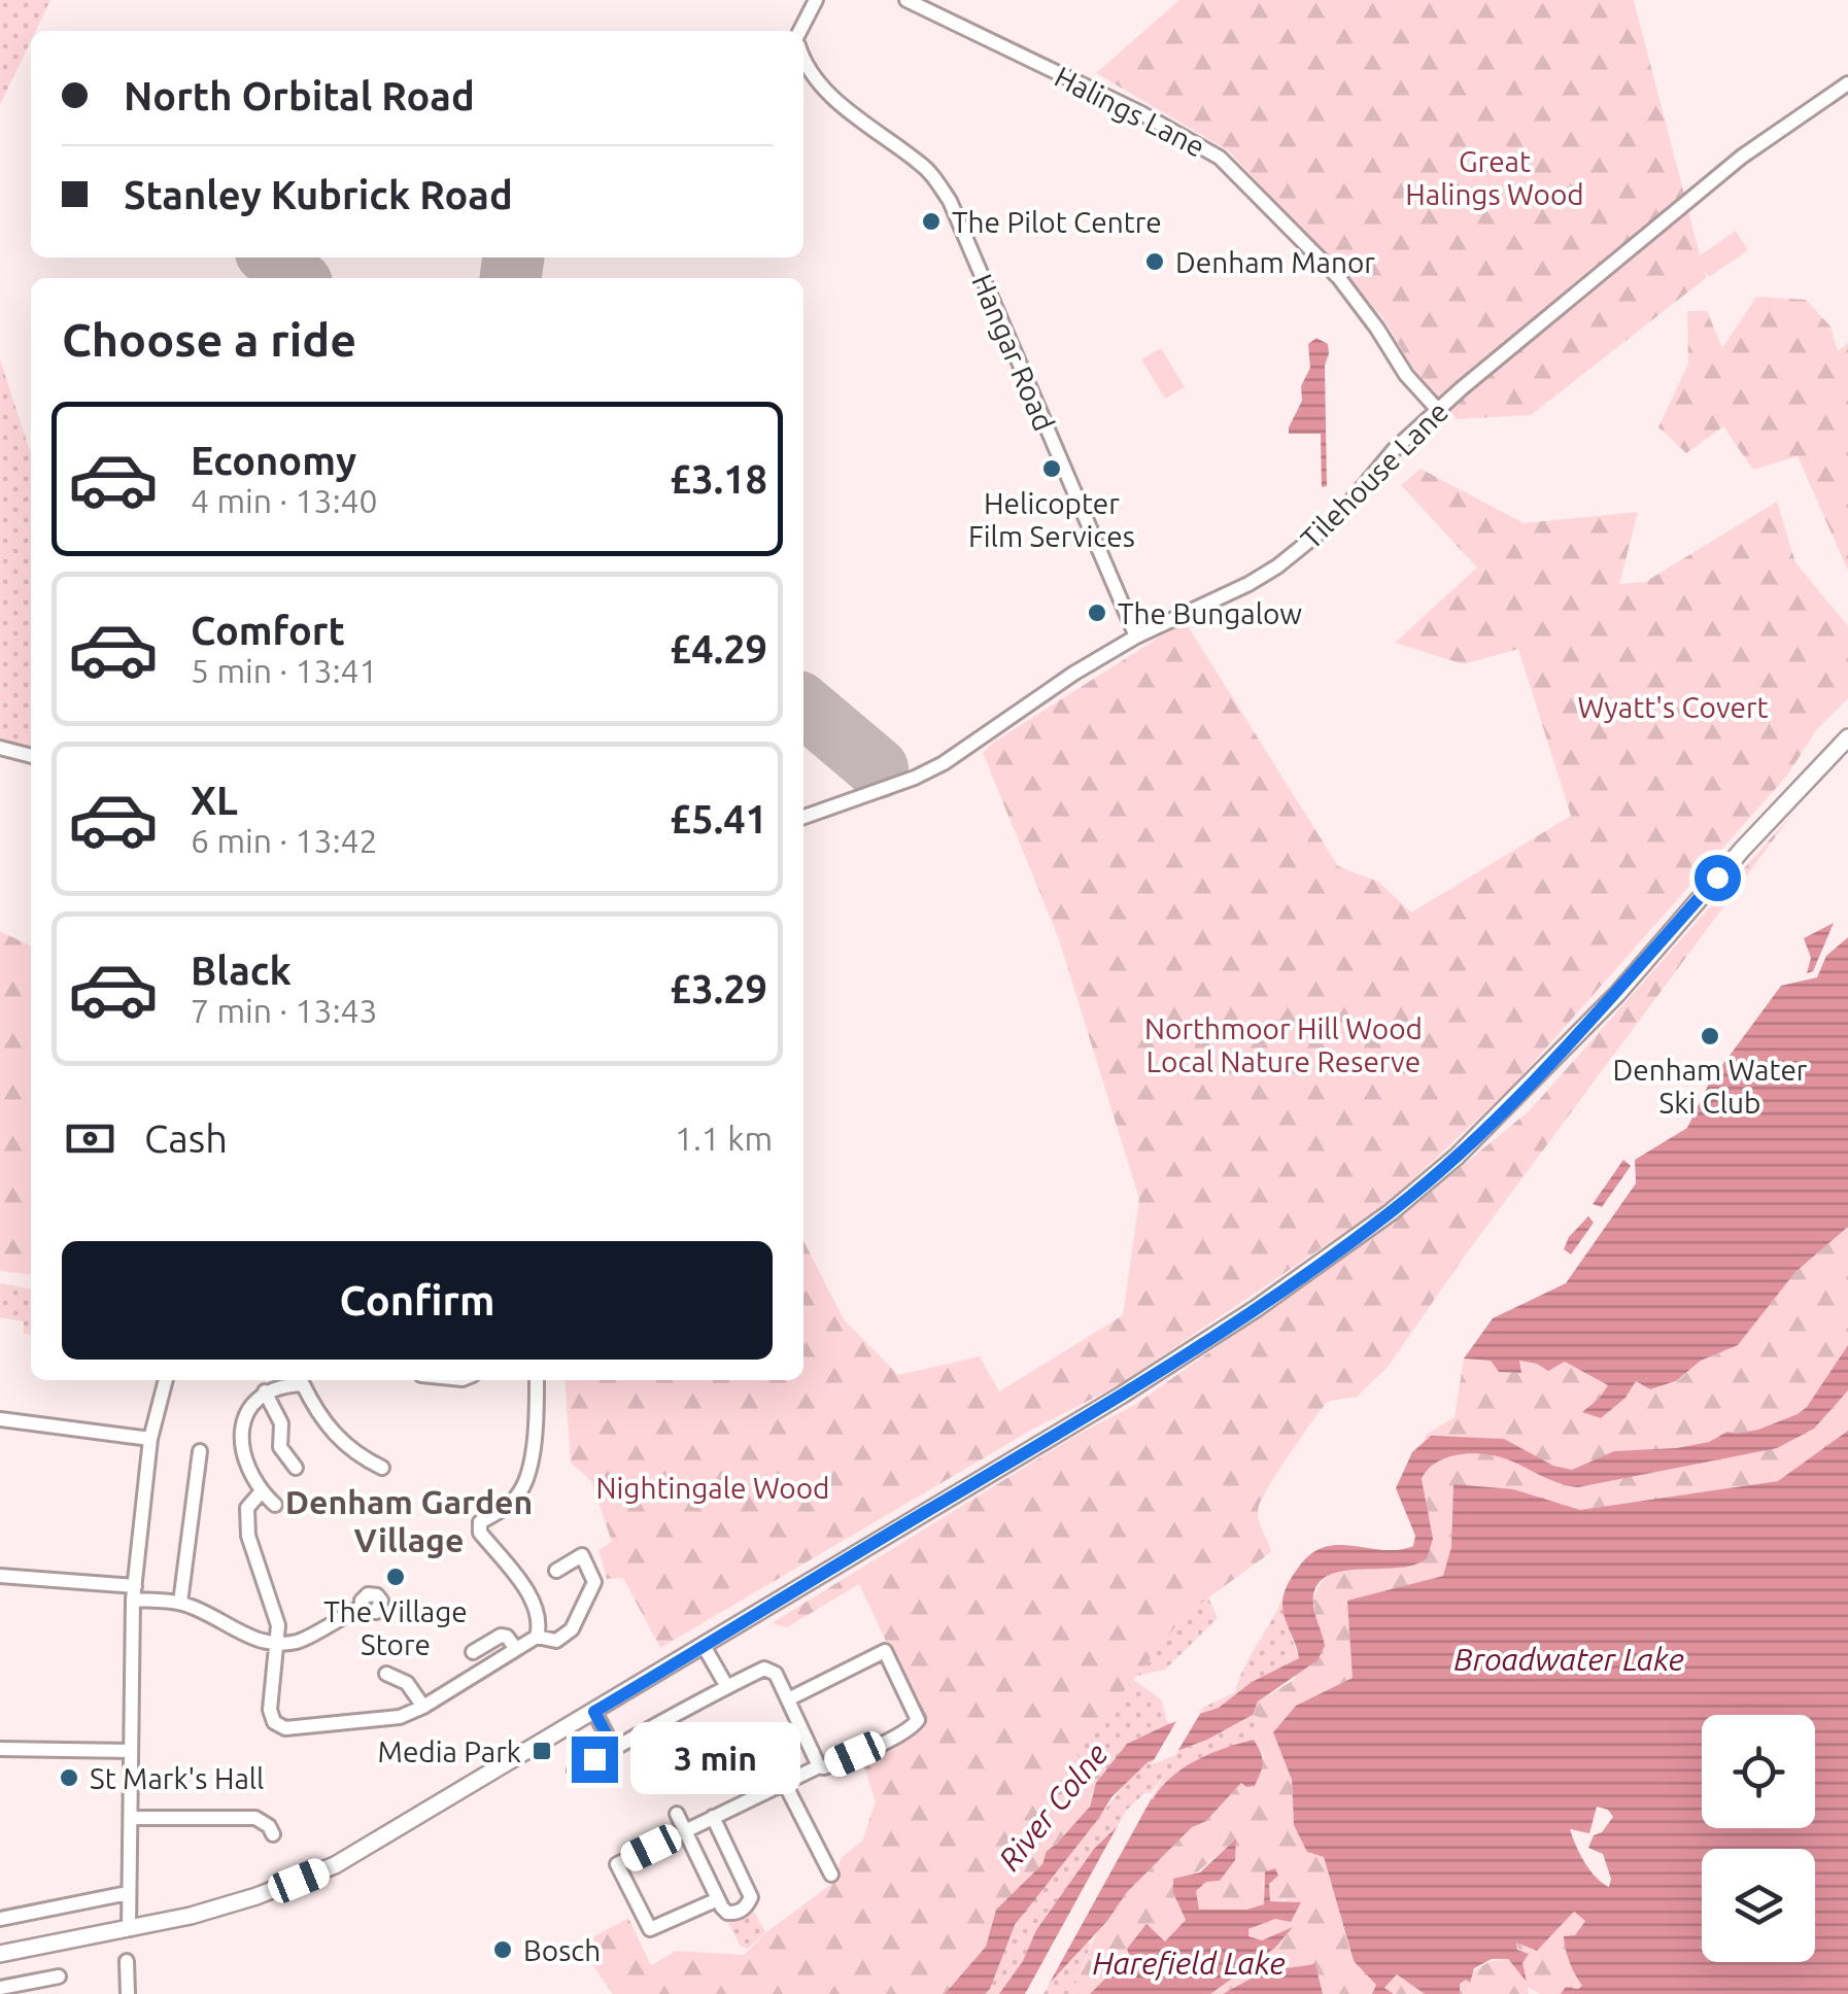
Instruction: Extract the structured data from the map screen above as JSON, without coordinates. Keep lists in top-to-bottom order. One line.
{"streets":{"street":["Halings Lane","Hangar Road","Tilehouse Lane"]},"crossings":[["Halings Lane","Tilehouse Lane"],["Hangar Road","Tilehouse Lane"]],"districts":["Denham Garden Village"],"water":["Broadwater Lake","River Colne","Harefield Lake"],"parks":["Great Halings Wood","Wyatt's Covert","Northmoor Hill Wood Local Nature Reserve","Nightingale Wood"],"places":{"other":["The Pilot Centre","Denham Manor","Helicopter Film Services","The Bungalow","Denham Water Ski Club","The Village Store","St Mark's Hall","Bosch"],"transit":["Media Park"]},"page":{"banner":["North Orbital Road","Stanley Kubrick Road"],"heading":"Choose a ride","list":[{"name":"Economy","note":"4 min · 13:40","value":"£3.18"},{"name":"Comfort","note":"5 min · 13:41","value":"£4.29"},{"name":"XL","note":"6 min · 13:42","value":"£5.41"},{"name":"Black","note":"7 min · 13:43","value":"£3.29"}],"pay":["Cash","1.1 km"],"buttons":"Confirm","bubble":"3 min"}}
